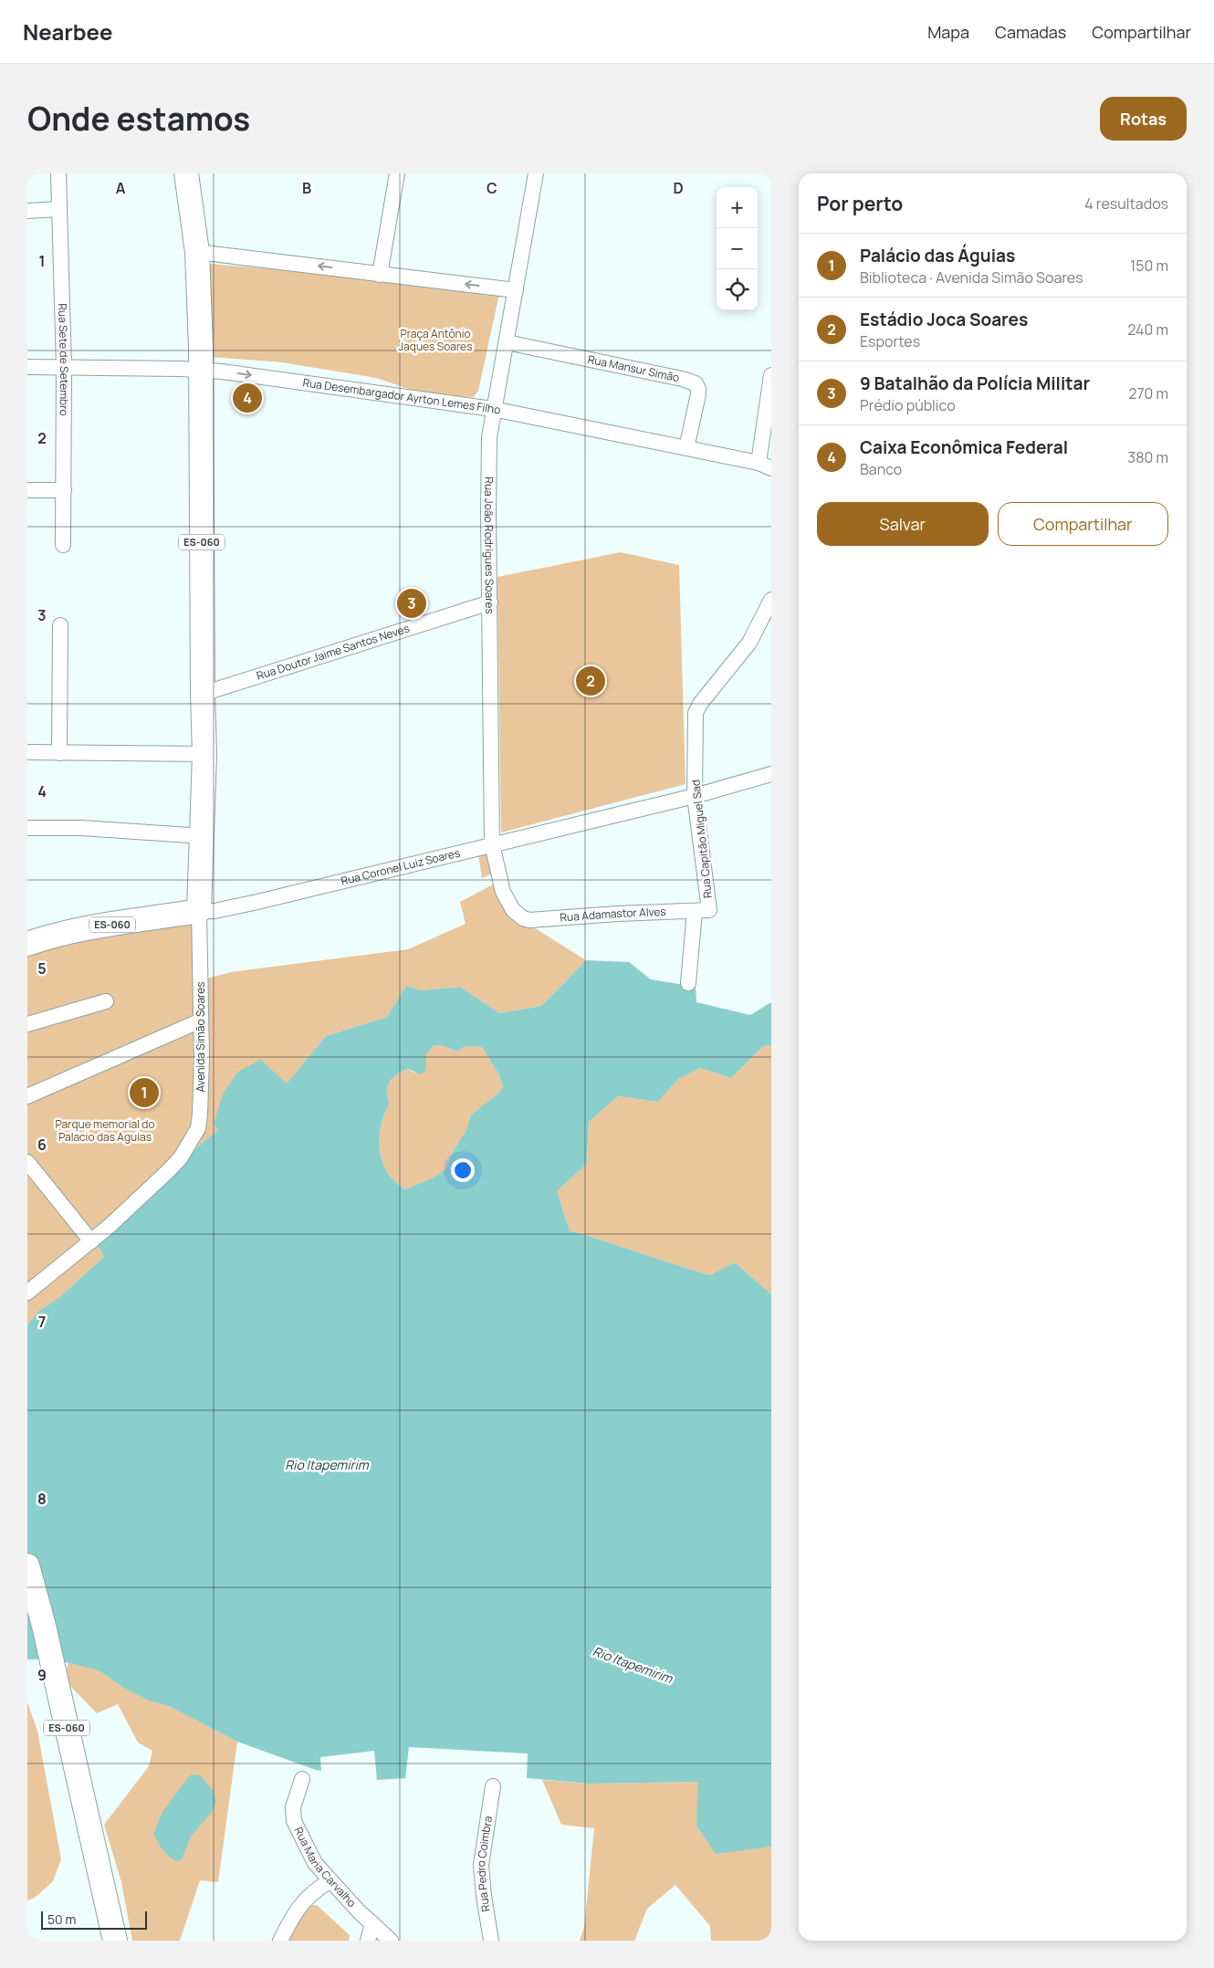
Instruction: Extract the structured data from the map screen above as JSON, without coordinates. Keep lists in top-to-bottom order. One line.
{"streets":{"main road":["ES-060","Rua Coronel Luiz Soares"],"street":["Rua Sete de Setembro","Rua Mansur Simão","Rua Desembargador Ayrton Lemes Filho","Rua João Rodrigues Soares","Rua Doutor Jaime Santos Neves","Rua Capitão Miguel Sad","Rua Adamastor Alves","Avenida Simão Soares","Rua Pedro Coimbra","Rua Maria Carvalho"]},"crossings":[["Rua Sete de Setembro","Rua Desembargador Ayrton Lemes Filho"],["Rua Mansur Simão","Rua Desembargador Ayrton Lemes Filho"],["Rua Mansur Simão","Rua João Rodrigues Soares"],["Rua Desembargador Ayrton Lemes Filho","ES-060"],["Rua Desembargador Ayrton Lemes Filho","Rua João Rodrigues Soares"],["ES-060","Rua Doutor Jaime Santos Neves"],["ES-060","Rua Coronel Luiz Soares"],["ES-060","Avenida Simão Soares"],["Rua João Rodrigues Soares","Rua Doutor Jaime Santos Neves"],["Rua João Rodrigues Soares","Rua Coronel Luiz Soares"],["Rua João Rodrigues Soares","Rua Adamastor Alves"],["Rua Capitão Miguel Sad","Rua Coronel Luiz Soares"],["Rua Capitão Miguel Sad","Rua Adamastor Alves"],["Rua Coronel Luiz Soares","Avenida Simão Soares"]],"water":["Rio Itapemirim"],"parks":["Praça Antônio Jaques Soares","Parque memorial do Palacio das Aguias"],"scale_bar":"50 m","page":{"header":"Nearbee","nav":["Mapa","Camadas","Compartilhar"],"title":"Onde estamos","buttons":["Rotas",["Salvar","Compartilhar"]],"heading":["Por perto","4 resultados"],"map_buttons":["+","−"],"list":[{"mark":"1","name":"Palácio das Águias","note":"Biblioteca · Avenida Simão Soares","value":"150 m"},{"mark":"2","name":"Estádio Joca Soares","note":"Esportes","value":"240 m"},{"mark":"3","name":"9 Batalhão da Polícia Militar","note":"Prédio público","value":"270 m"},{"mark":"4","name":"Caixa Econômica Federal","note":"Banco","value":"380 m"}],"pins":["4","3","2","1"],"scale":"50 m"},"grid":{"columns":["A","B","C","D"],"rows":["1","2","3","4","5","6","7","8","9"]}}
